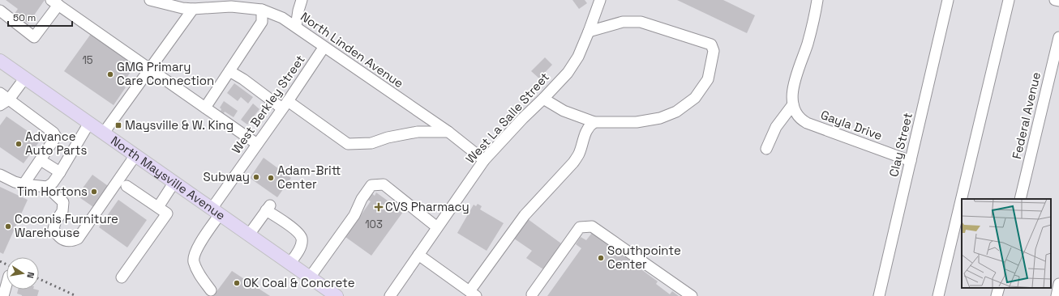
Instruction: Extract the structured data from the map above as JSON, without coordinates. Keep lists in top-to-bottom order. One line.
{"streets":{"main road":["North Maysville Avenue"],"street":["North Linden Avenue","West Berkley Street","Federal Avenue","West La Salle Street","Gayla Drive","Clay Street"]},"crossings":[["North Linden Avenue","West Berkley Street"],["North Linden Avenue","West La Salle Street"],["West Berkley Street","North Maysville Avenue"],["Gayla Drive","Clay Street"]],"places":{"other":["GMG Primary Care Connection","Advance Auto Parts","Subway","Adam-Britt Center","Tim Hortons","Coconis Furniture Warehouse","Southpointe Center","OK Coal & Concrete"],"transit":["Maysville & W. King"],"health":["CVS Pharmacy"]},"house_numbers":["15","103"],"scale_bar":"50 m","north":"right"}
